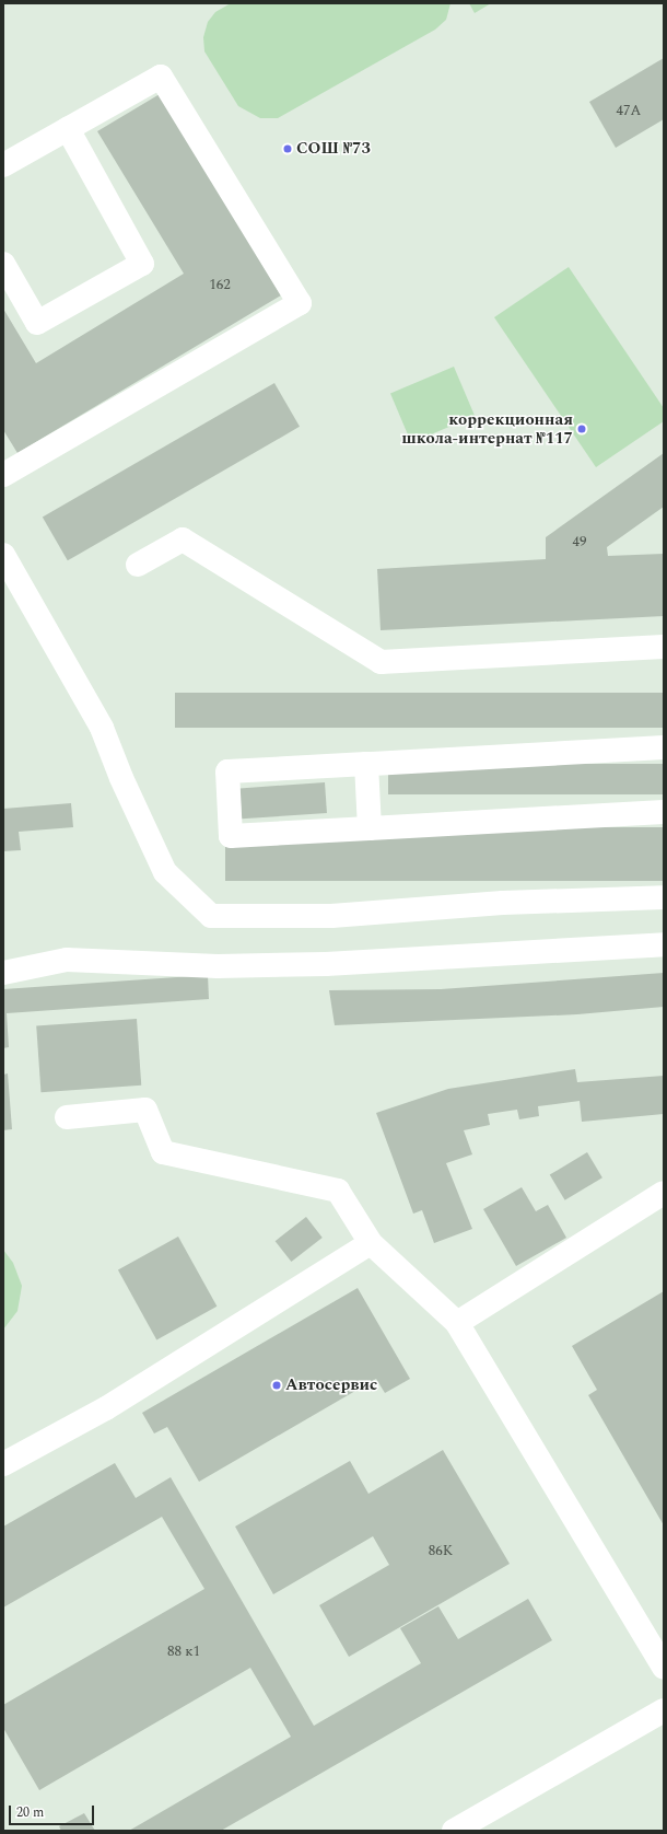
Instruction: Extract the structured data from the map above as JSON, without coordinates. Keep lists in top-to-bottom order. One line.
{"places":["СОШ №73","коррекционная школа-интернат №117","Автосервис"],"house_numbers":["47А","162","49","86К","88 к1"],"scale_bar":"20 m"}
